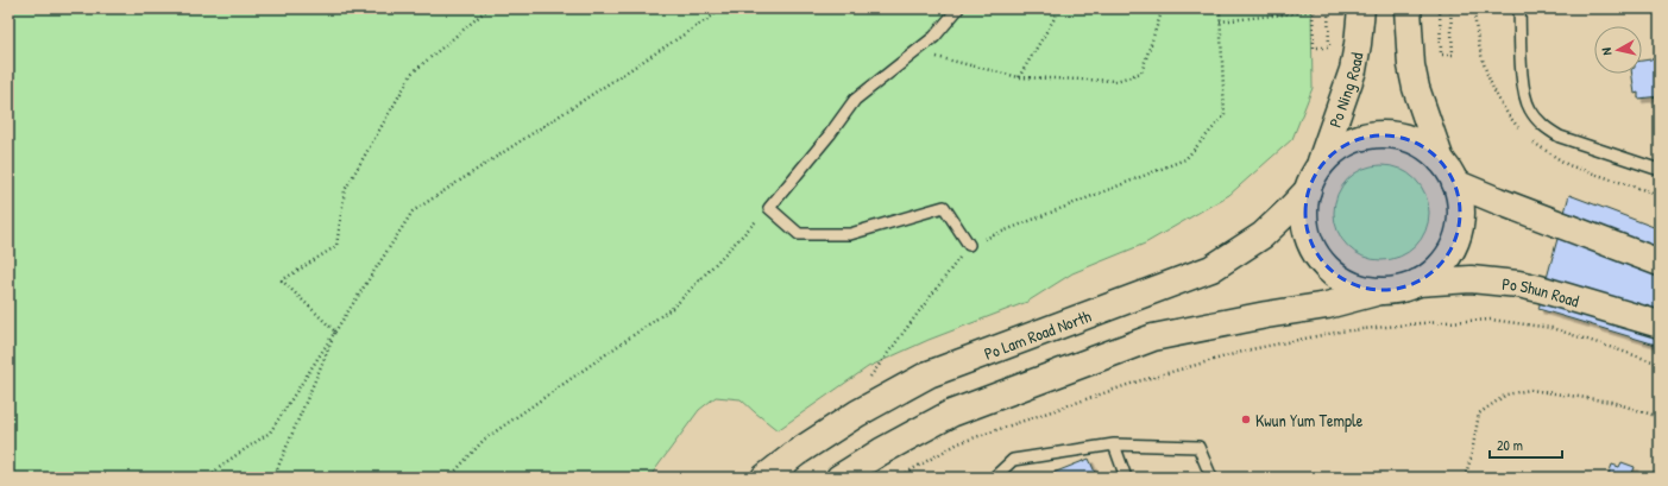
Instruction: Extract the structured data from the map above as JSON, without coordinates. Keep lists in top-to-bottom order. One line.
{"streets":{"main road":["Po Ning Road","Po Shun Road","Po Lam Road North"]},"crossings":[["Po Ning Road","Po Shun Road"],["Po Ning Road","Po Lam Road North"],["Po Shun Road","Po Lam Road North"]],"places":["Kwun Yum Temple"],"scale_bar":"20 m","north":"left"}
